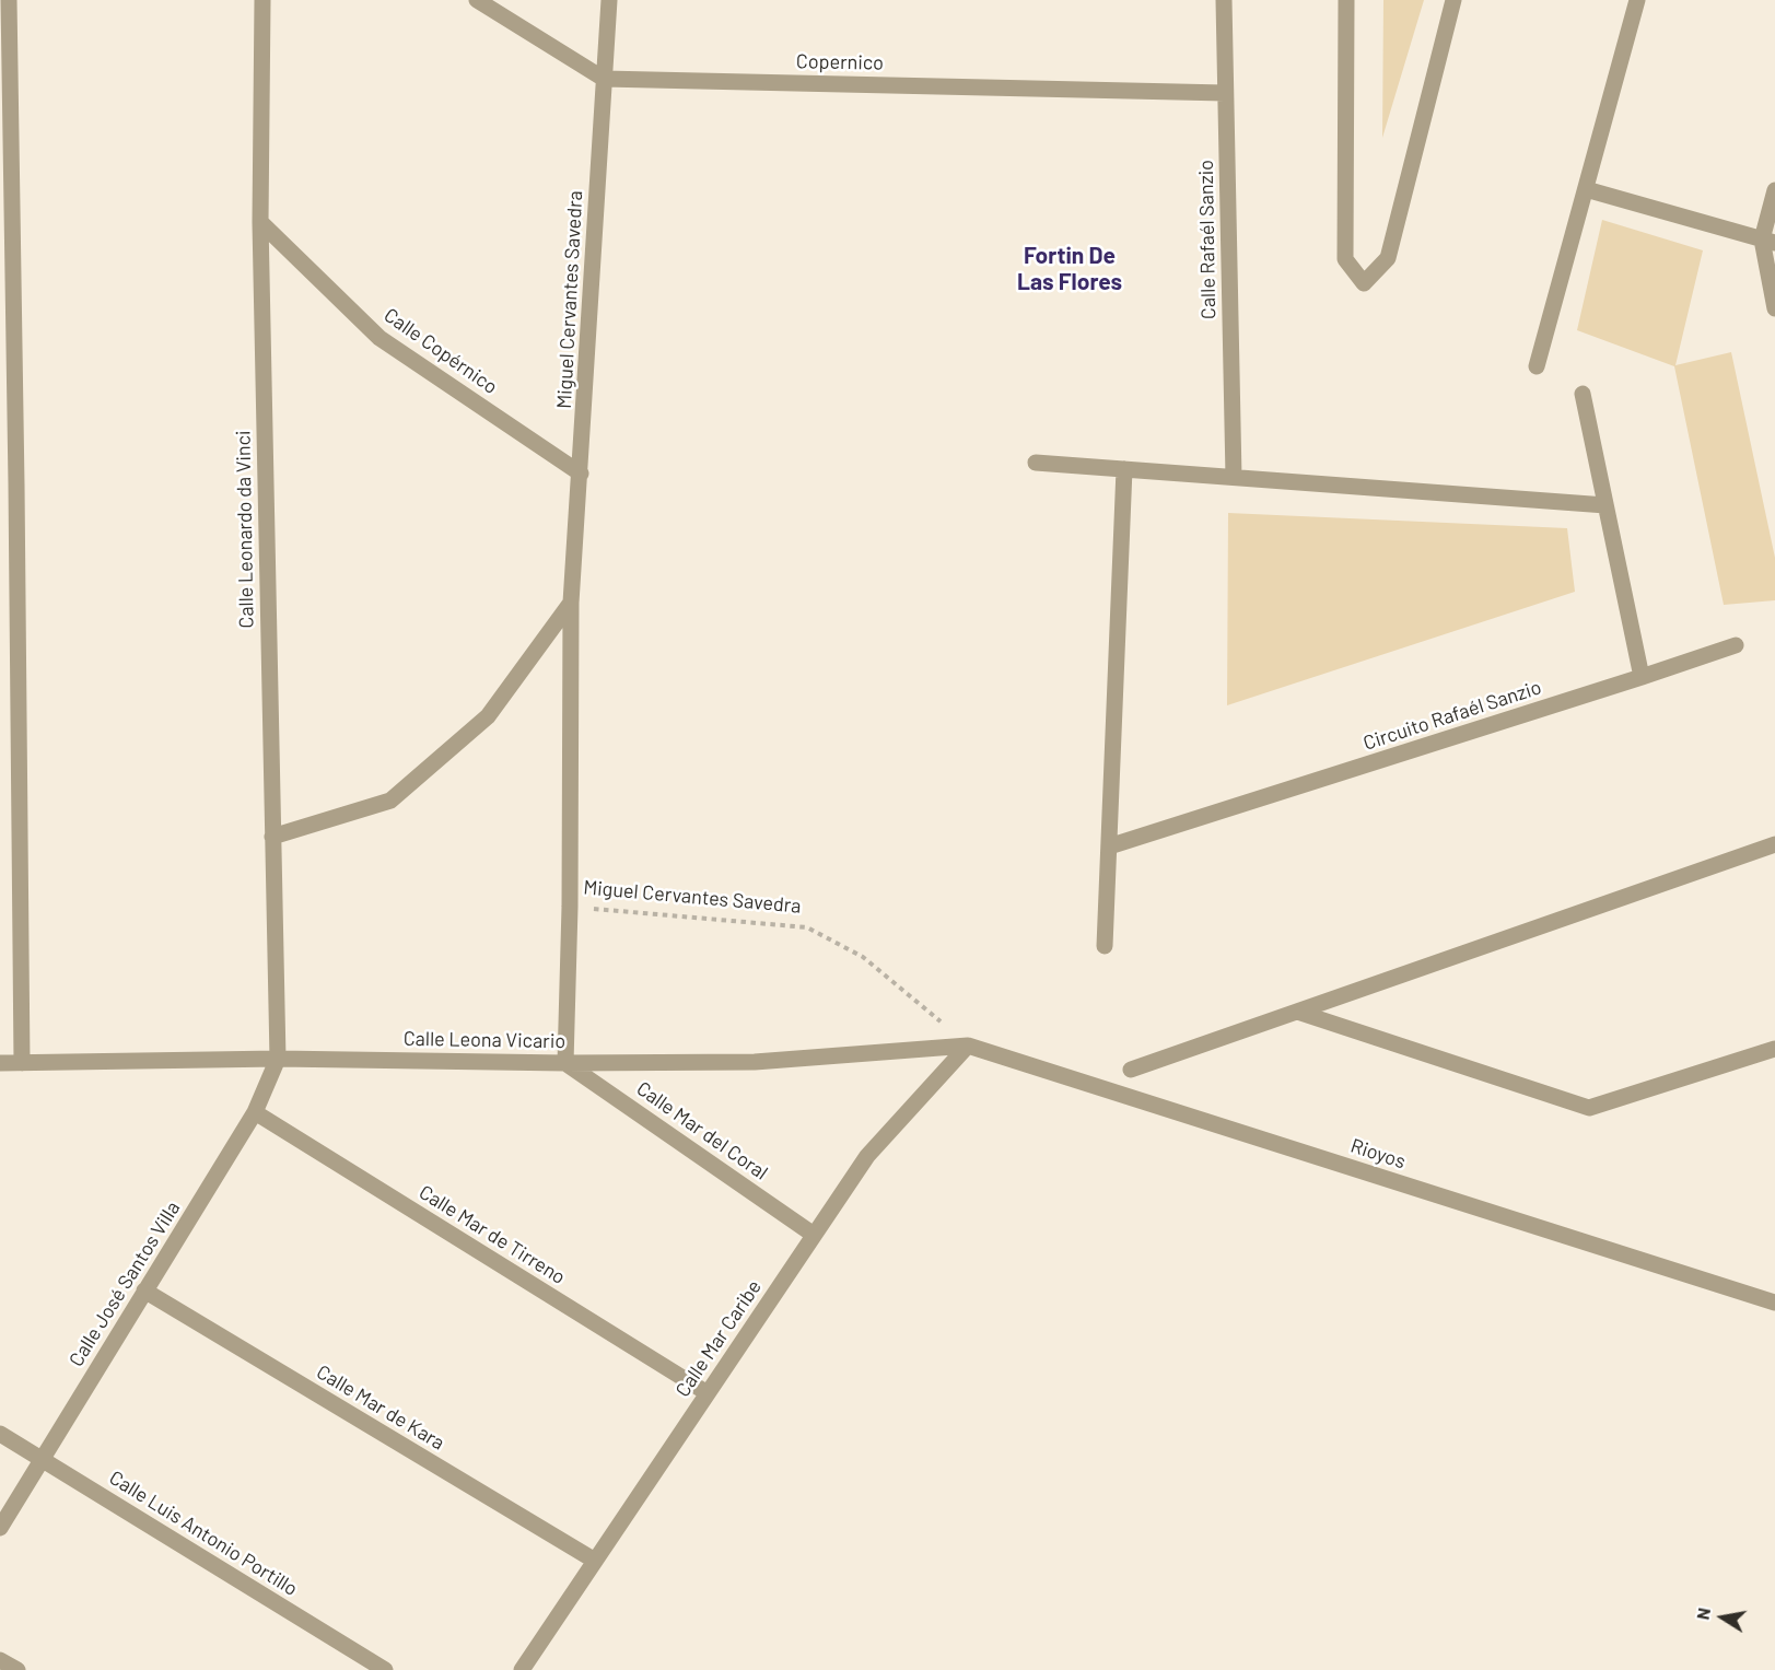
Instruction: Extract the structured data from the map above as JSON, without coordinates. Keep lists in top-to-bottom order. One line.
{"streets":{"street":["Copernico","Calle Rafaél Sanzio","Miguel Cervantes Savedra","Calle Copérnico","Calle Leonardo da Vinci","Circuito Rafaél Sanzio","Calle Leona Vicario","Calle Mar del Coral","Rioyos","Calle Mar de Tirreno","Calle José Santos Villa","Calle Mar Caribe","Calle Mar de Kara","Calle Luis Antonio Portillo"]},"crossings":[["Copernico","Calle Rafaél Sanzio"],["Copernico","Miguel Cervantes Savedra"],["Miguel Cervantes Savedra","Calle Copérnico"],["Miguel Cervantes Savedra","Calle Leona Vicario"],["Miguel Cervantes Savedra","Calle Mar del Coral"],["Miguel Cervantes Savedra","Rioyos"],["Miguel Cervantes Savedra","Calle Mar Caribe"],["Calle Copérnico","Calle Leonardo da Vinci"],["Calle Leonardo da Vinci","Calle Leona Vicario"],["Calle Leonardo da Vinci","Calle José Santos Villa"],["Calle Leona Vicario","Calle Mar del Coral"],["Calle Leona Vicario","Rioyos"],["Calle Leona Vicario","Calle José Santos Villa"],["Calle Leona Vicario","Calle Mar Caribe"],["Calle Mar del Coral","Calle Mar Caribe"],["Rioyos","Calle Mar Caribe"],["Calle Mar de Tirreno","Calle José Santos Villa"],["Calle Mar de Tirreno","Calle Mar Caribe"],["Calle José Santos Villa","Calle Mar de Kara"],["Calle José Santos Villa","Calle Luis Antonio Portillo"],["Calle Mar Caribe","Calle Mar de Kara"]],"districts":["Fortin De Las Flores"],"north":"left"}
